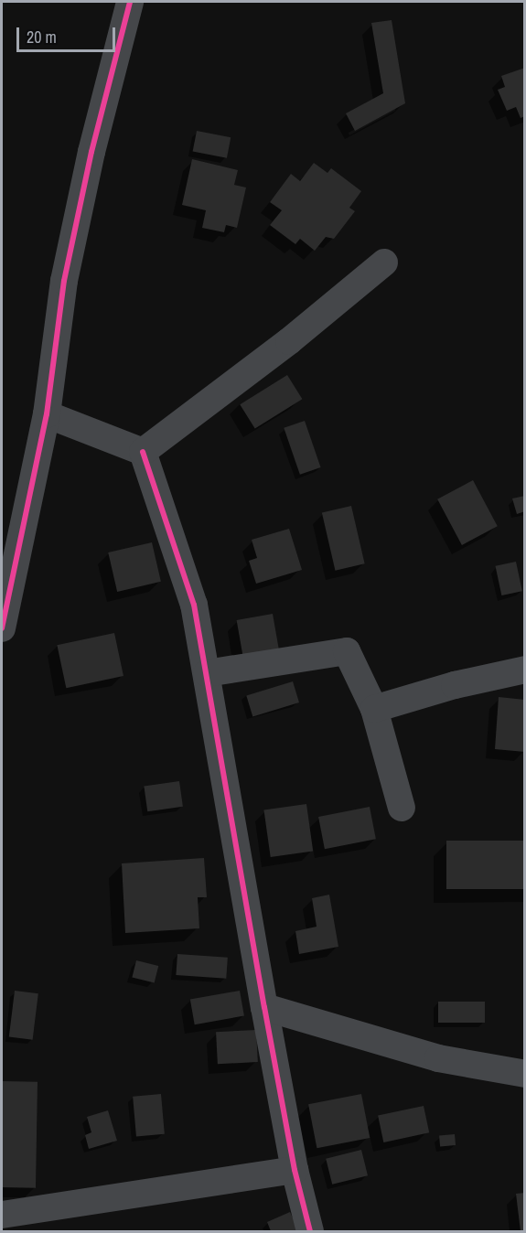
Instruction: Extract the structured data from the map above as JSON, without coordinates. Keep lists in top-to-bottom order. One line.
{"scale_bar":"20 m"}
